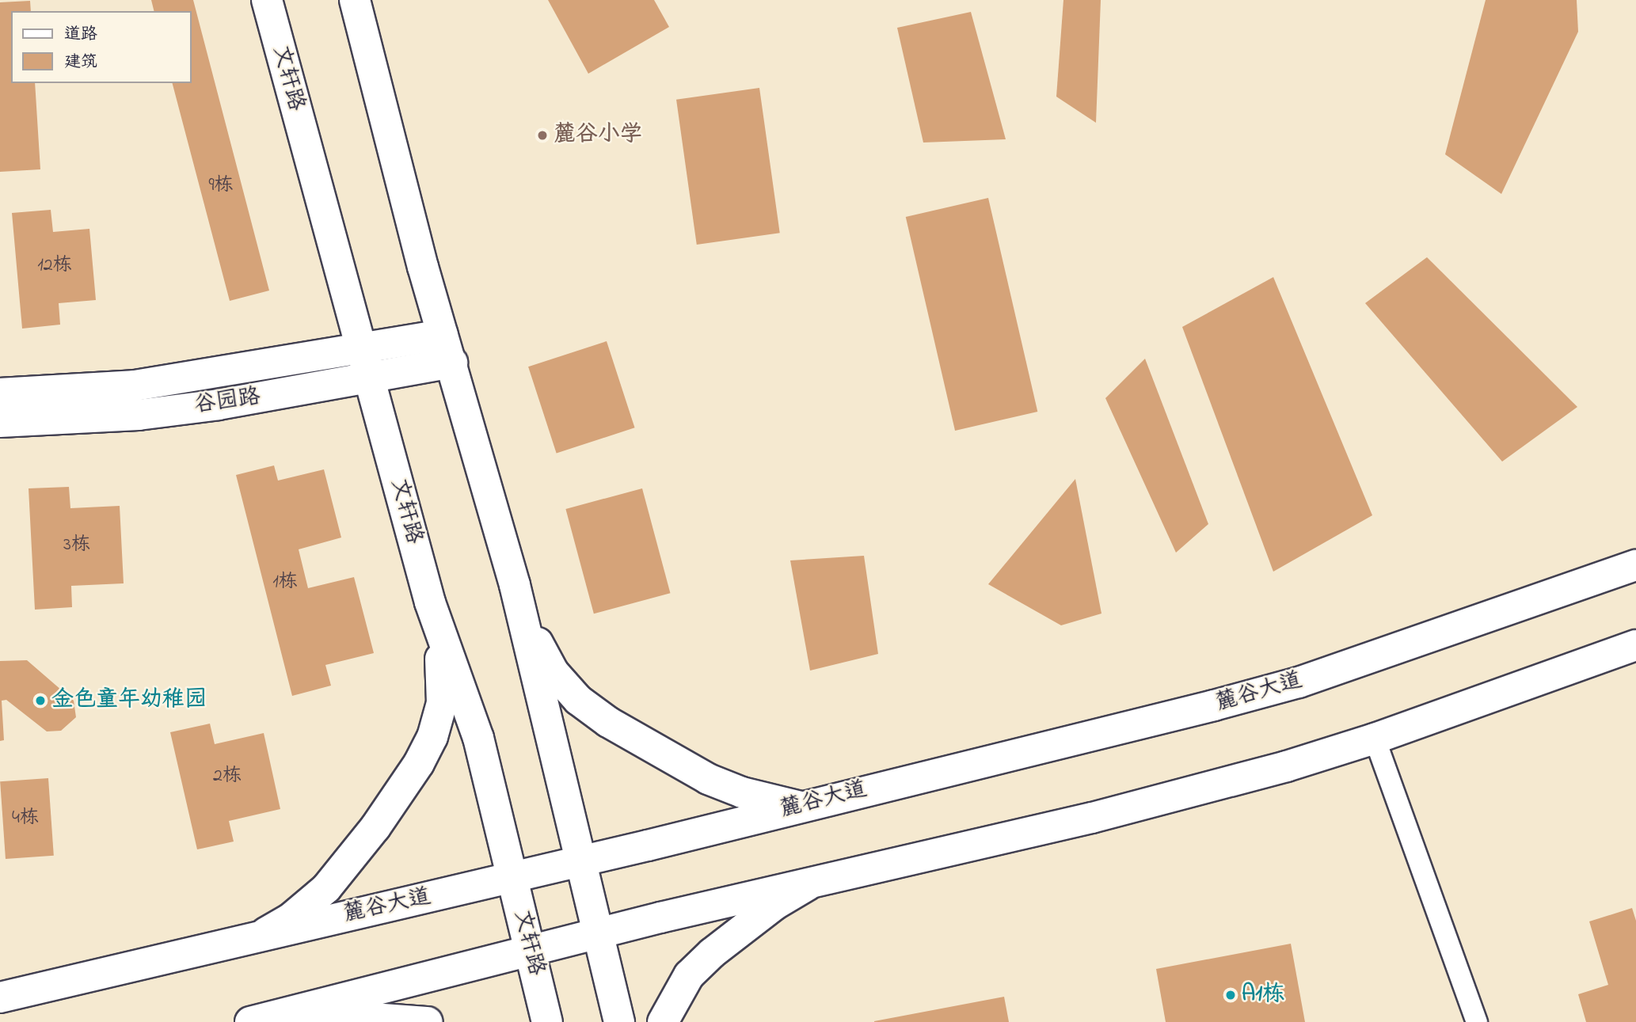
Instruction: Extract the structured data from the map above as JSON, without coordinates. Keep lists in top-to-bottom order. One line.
{"streets":{"main road":["文轩路","谷园路","麓谷大道"]},"crossings":[["文轩路","谷园路"],["文轩路","麓谷大道"]],"places":["麓谷小学","金色童年幼稚园","A1栋"],"house_numbers":["9栋","12栋","3栋","1栋","2栋","4栋"],"legend":["道路","建筑"]}
